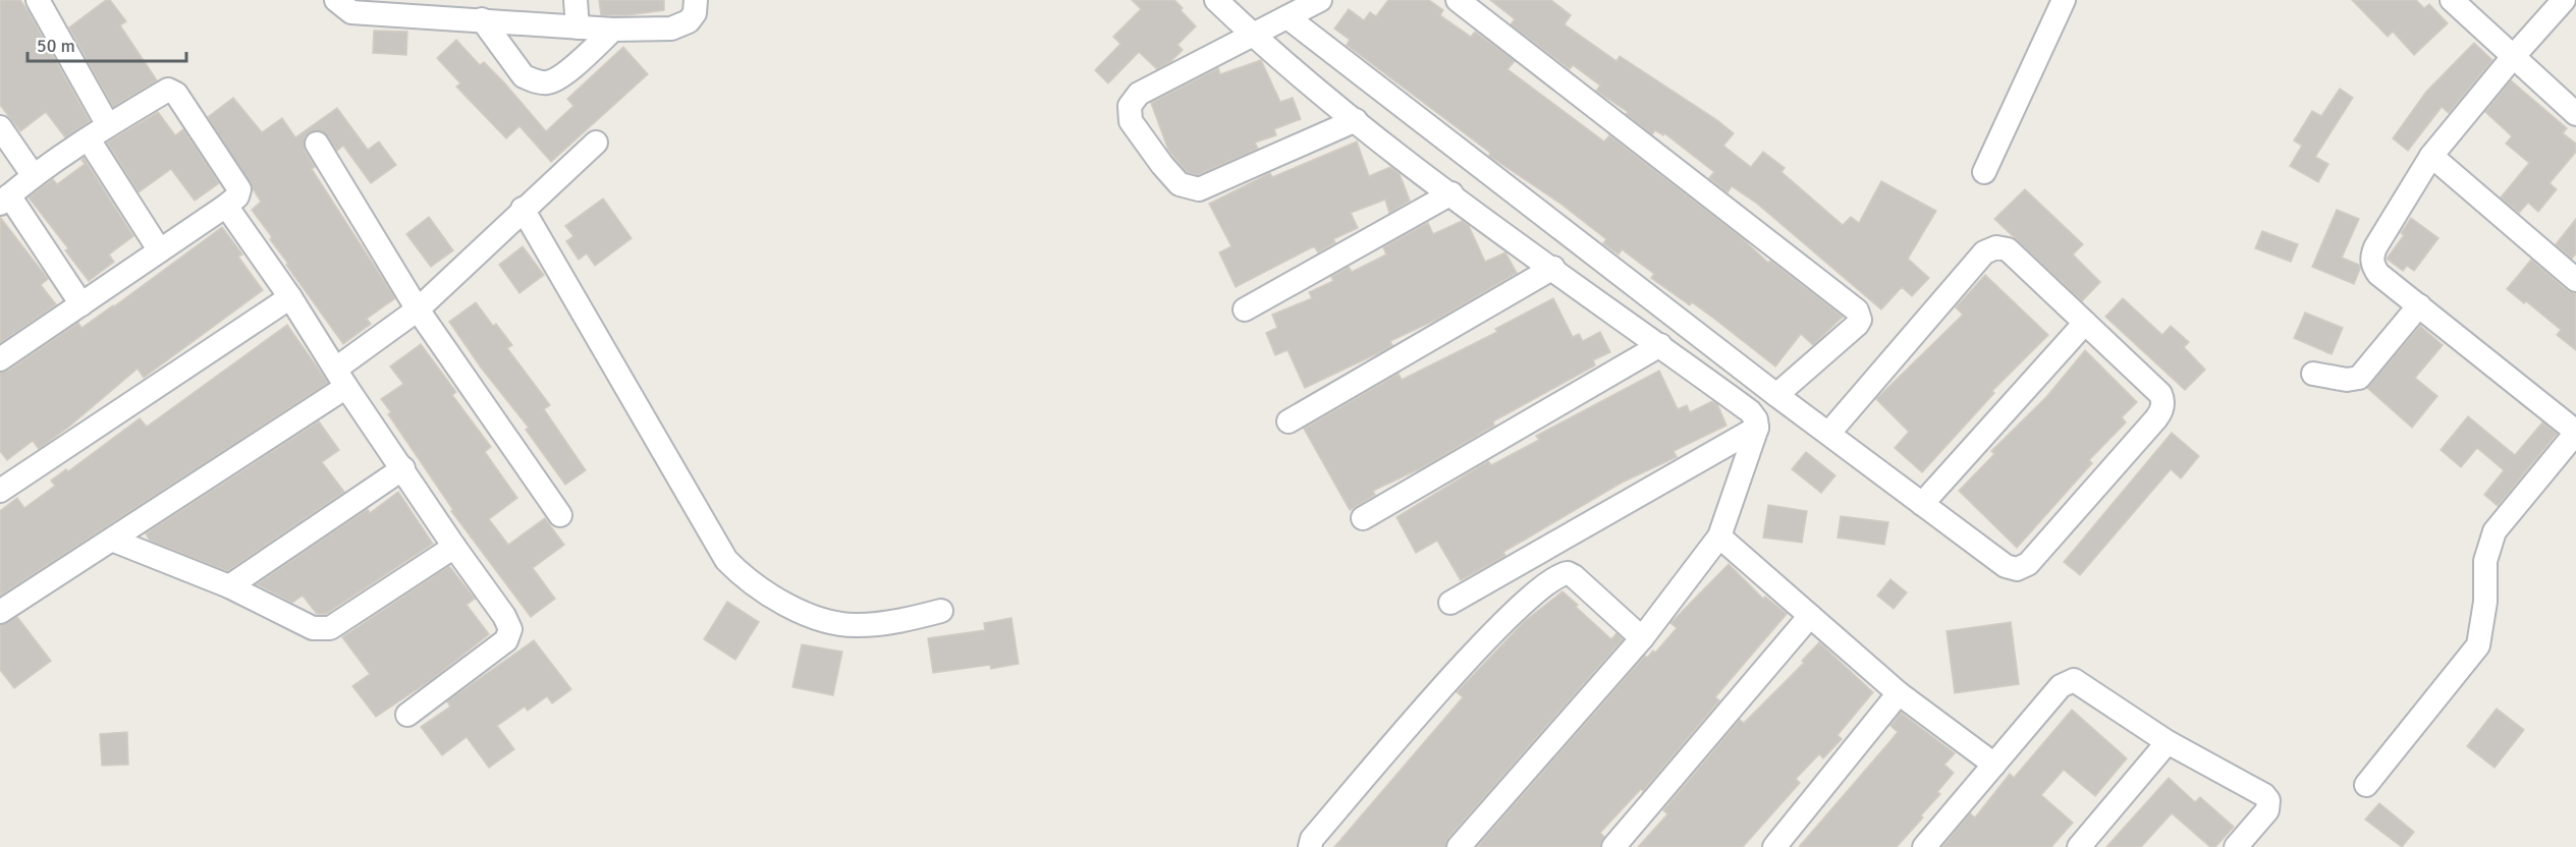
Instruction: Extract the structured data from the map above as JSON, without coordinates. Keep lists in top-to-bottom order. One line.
{"scale_bar":"50 m"}
